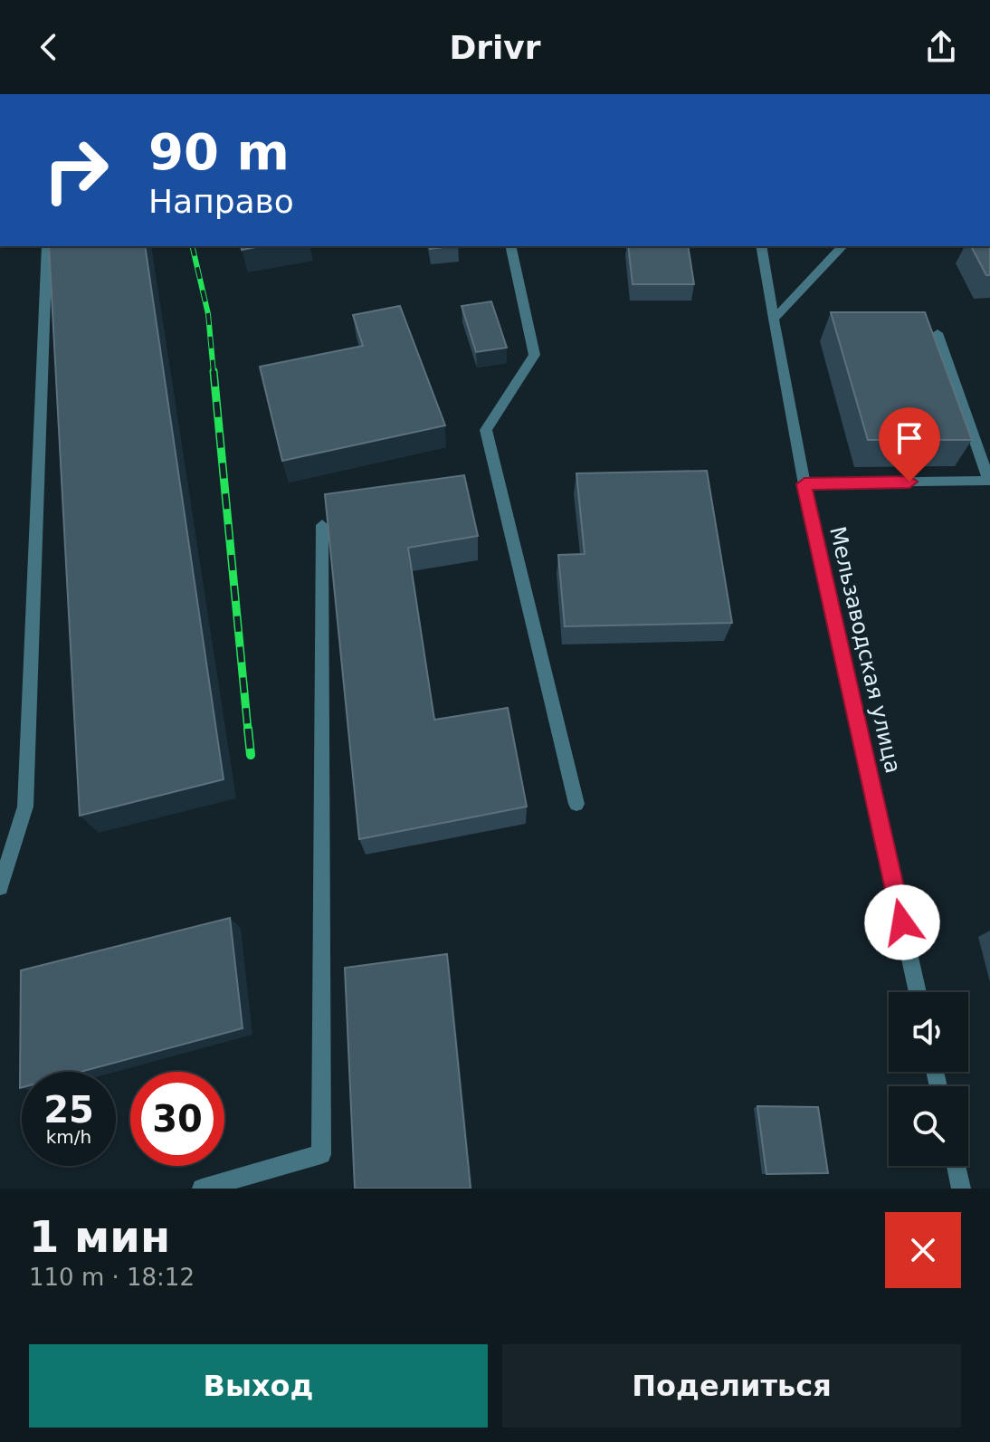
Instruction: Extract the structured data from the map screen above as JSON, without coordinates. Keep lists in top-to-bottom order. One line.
{"streets":{"street":["Мельзаводская улица"]},"page":{"header":"Drivr","turn":["90 m","Направо"],"speed":"25 km/h","limit":"30","heading":["1 мин","110 m · 18:12"],"buttons":["Выход","Поделиться"]}}
